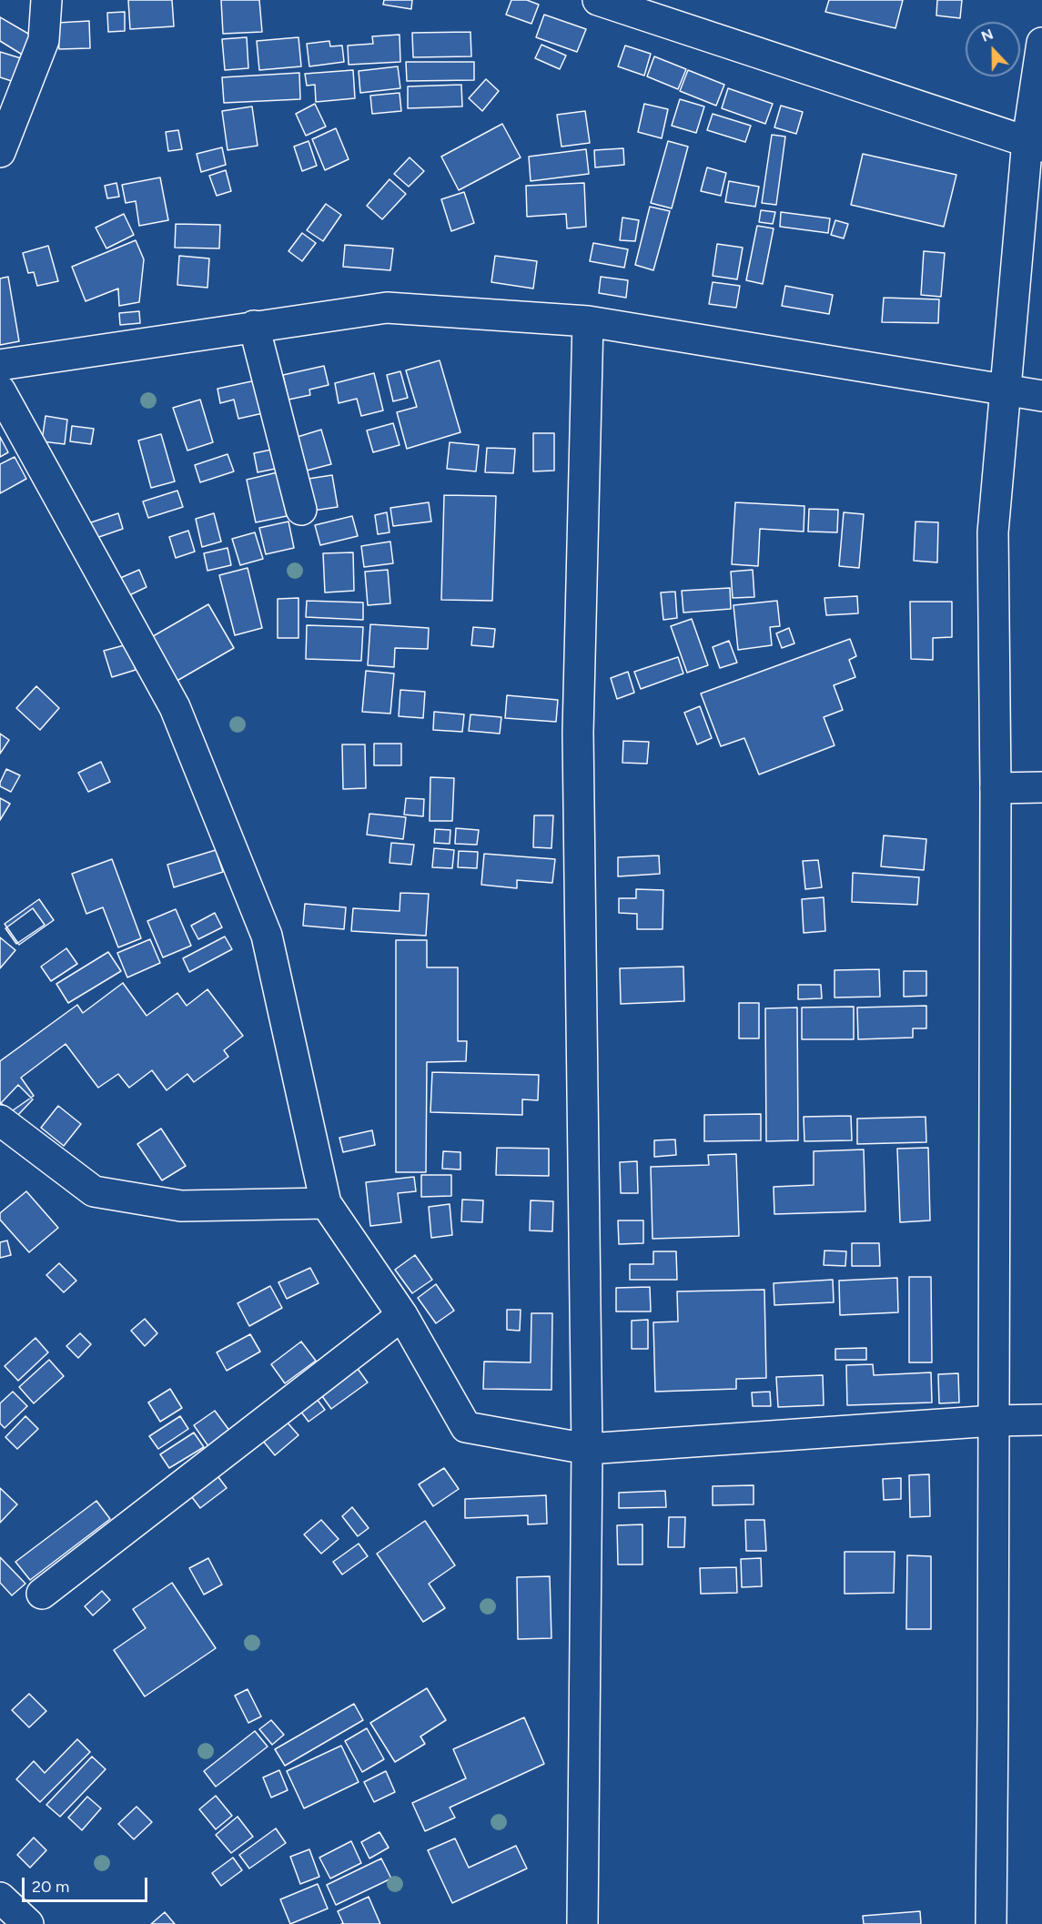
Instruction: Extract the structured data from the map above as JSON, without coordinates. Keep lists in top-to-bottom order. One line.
{"scale_bar":"20 m","north":"top"}
